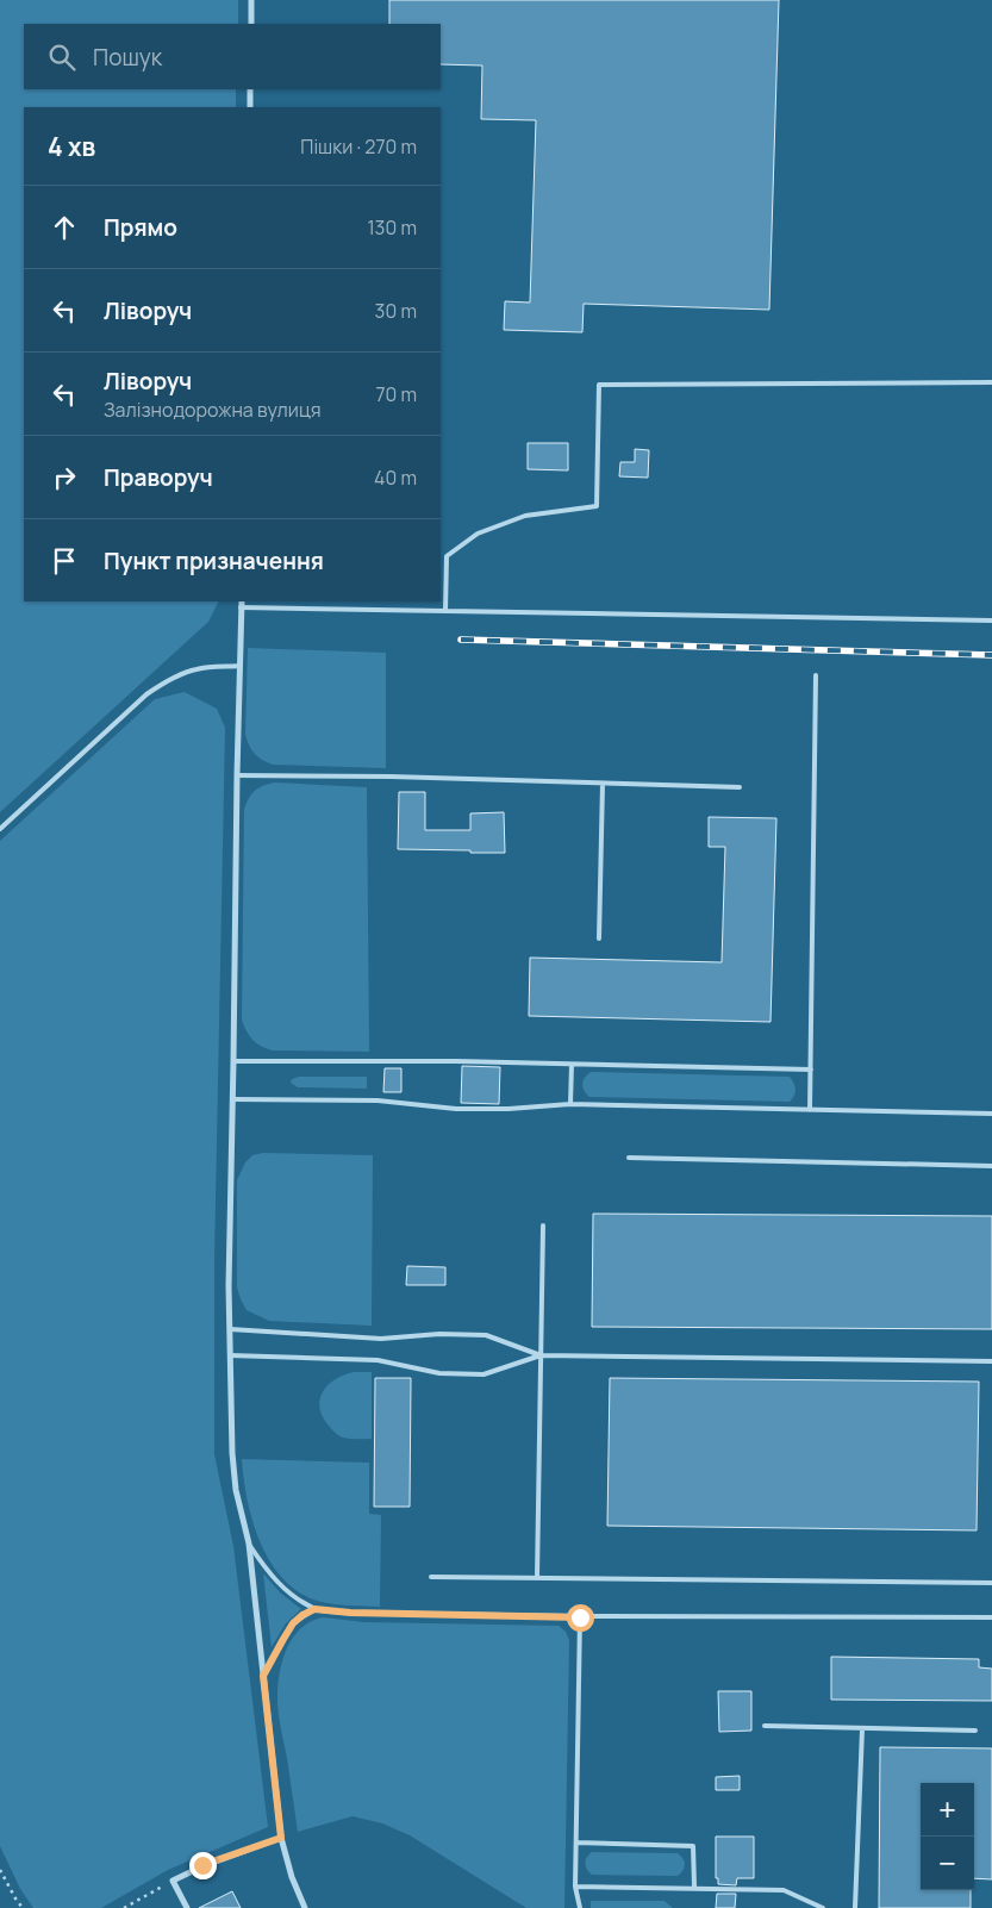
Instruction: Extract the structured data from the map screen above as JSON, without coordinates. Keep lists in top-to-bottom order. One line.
{"page":{"search":"Пошук","heading":["4 хв","Пішки · 270 m"],"list":[["Прямо","130 m"],["Ліворуч","30 m"],["Ліворуч","Залізнодорожна вулиця","70 m"],["Праворуч","40 m"],"Пункт призначення"],"map_buttons":["+","−"]}}
